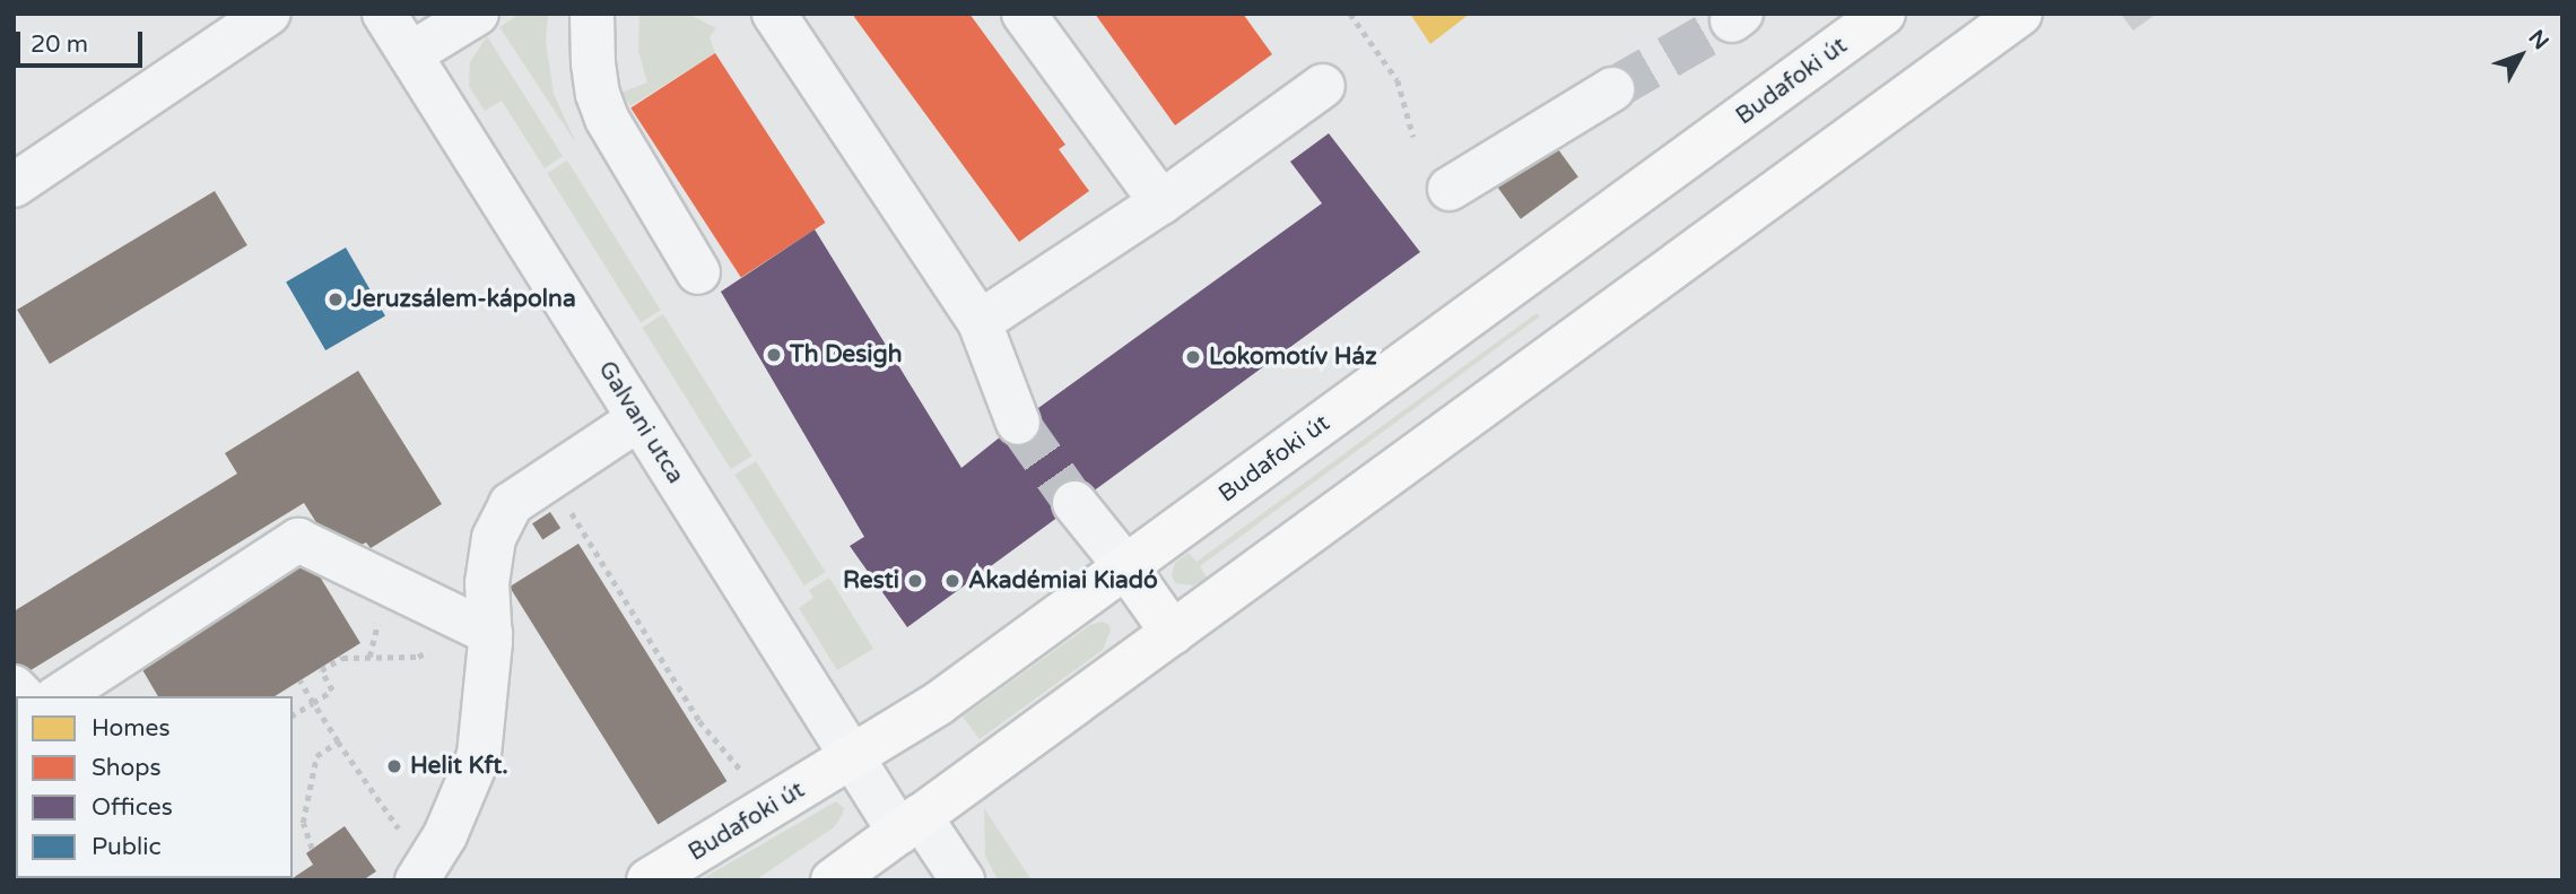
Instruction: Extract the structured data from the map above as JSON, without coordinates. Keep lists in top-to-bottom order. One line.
{"streets":{"main road":["Budafoki út"],"street":["Galvani utca"]},"crossings":[["Budafoki út","Galvani utca"]],"places":["Jeruzsálem-kápolna","Th Desigh","Lokomotív Ház","Resti","Akadémiai Kiadó","Helit Kft."],"legend":["Homes","Shops","Offices","Public"],"scale_bar":"20 m","north":"top right"}
